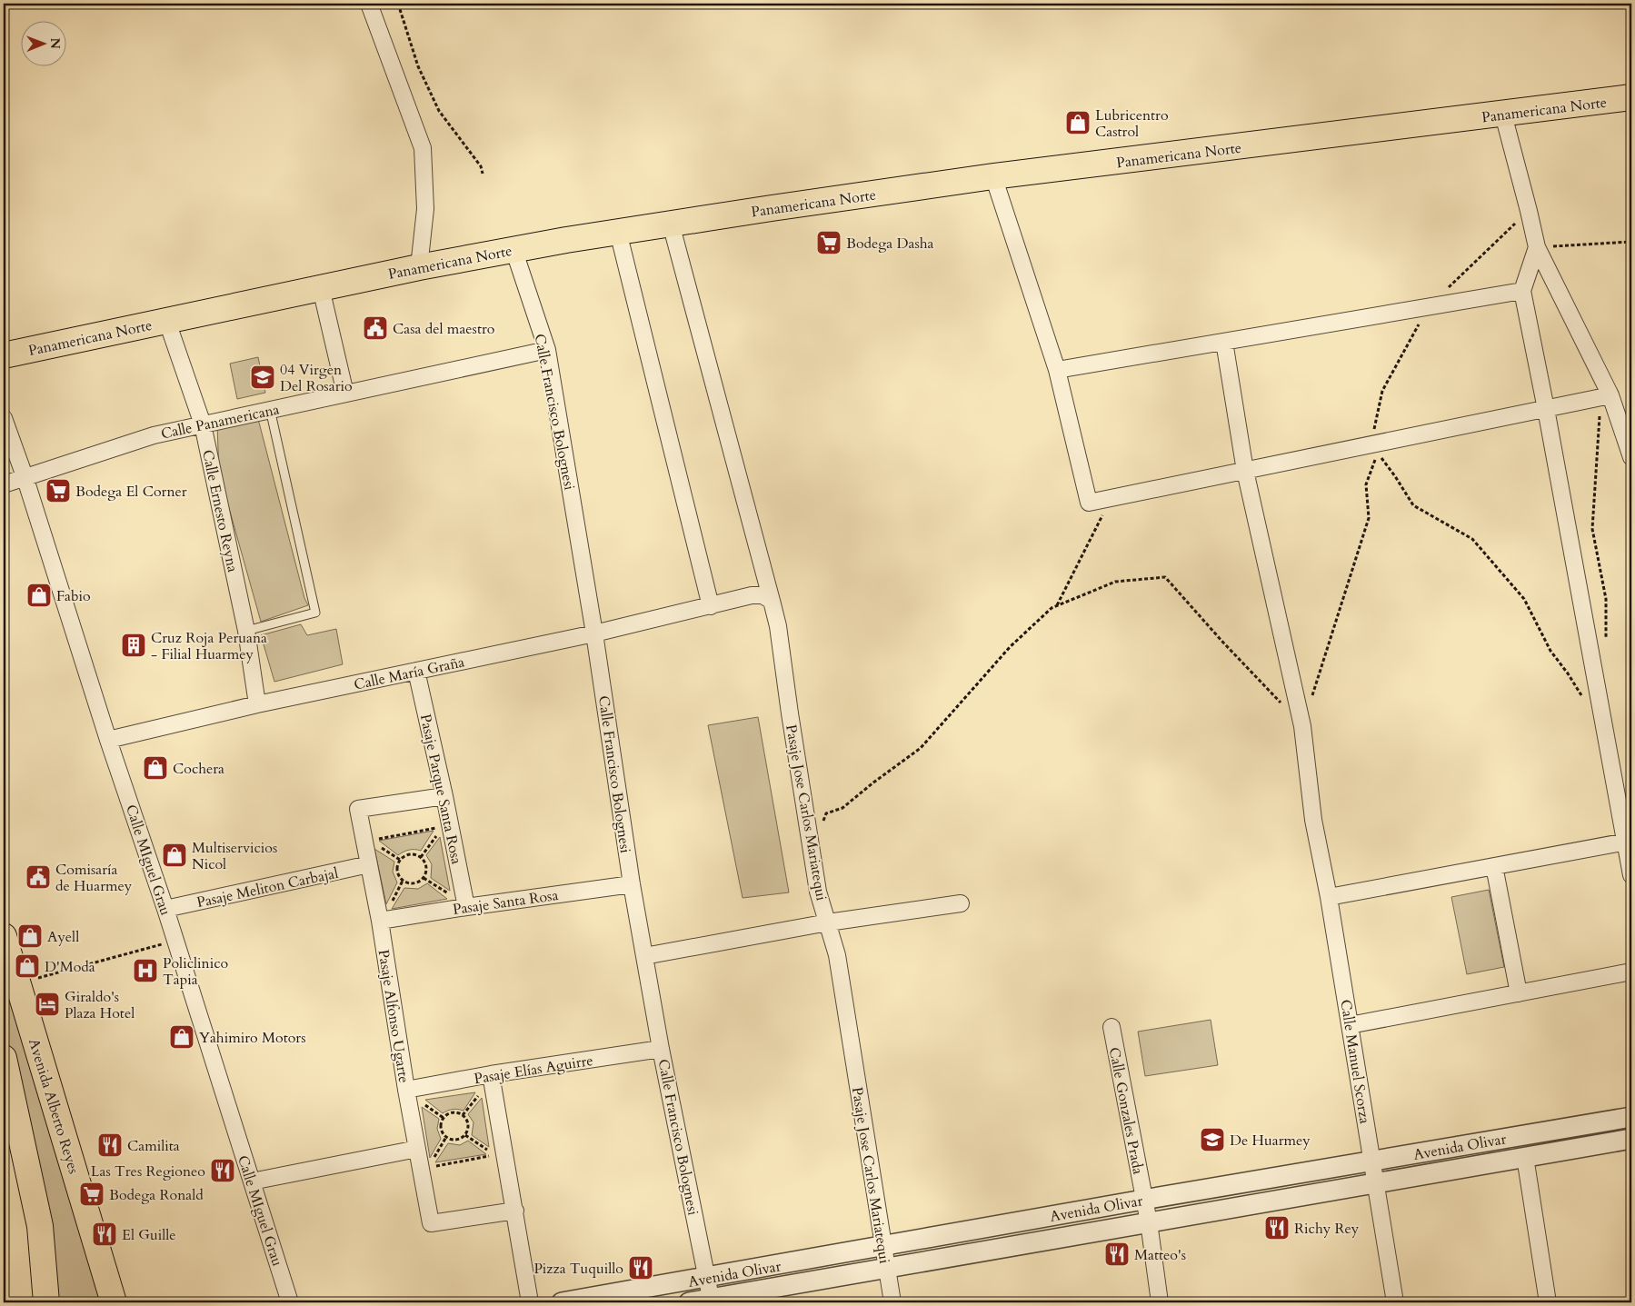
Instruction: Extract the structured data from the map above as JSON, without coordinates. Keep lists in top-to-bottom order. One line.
{"streets":{"main road":["Panamericana Norte","Avenida Alberto Reyes"],"street":["Calle Francisco Bolognesi","Calle Panamericana","Calle Ernesto Reyna","Calle María Graña","Pasaje Parque Santa Rosa","Pasaje Jose Carlos Mariatequi","Calle MIguel Grau","Pasaje Meliton Carbajal","Pasaje Santa Rosa","Pasaje Alfonso Ugarte","Calle Manuel Scorza","Pasaje Elías Aguirre","Calle Gonzales Prada","Avenida Olivar"]},"crossings":[["Panamericana Norte","Calle Francisco Bolognesi"],["Panamericana Norte","Calle Ernesto Reyna"],["Panamericana Norte","Pasaje Jose Carlos Mariatequi"],["Calle Francisco Bolognesi","Calle Panamericana"],["Calle Francisco Bolognesi","Calle María Graña"],["Calle Francisco Bolognesi","Pasaje Santa Rosa"],["Calle Francisco Bolognesi","Pasaje Elías Aguirre"],["Calle Francisco Bolognesi","Avenida Olivar"],["Calle Panamericana","Calle Ernesto Reyna"],["Calle Panamericana","Calle MIguel Grau"],["Calle Ernesto Reyna","Calle María Graña"],["Calle María Graña","Pasaje Parque Santa Rosa"],["Calle María Graña","Calle MIguel Grau"],["Pasaje Parque Santa Rosa","Pasaje Santa Rosa"],["Pasaje Parque Santa Rosa","Pasaje Alfonso Ugarte"],["Pasaje Jose Carlos Mariatequi","Avenida Olivar"],["Calle MIguel Grau","Pasaje Meliton Carbajal"],["Pasaje Meliton Carbajal","Pasaje Alfonso Ugarte"],["Pasaje Santa Rosa","Pasaje Alfonso Ugarte"],["Pasaje Alfonso Ugarte","Pasaje Elías Aguirre"],["Calle Manuel Scorza","Avenida Olivar"],["Calle Gonzales Prada","Avenida Olivar"]],"places":{"shop":["Lubricentro Castrol","Fabio","Cochera","Multiservicios Nicol","Ayell","D'Moda","Yahimiro Motors"],"supermarket":["Bodega Dasha","Bodega El Corner","Bodega Ronald"],"public building":["Casa del maestro","Comisaría de Huarmey"],"school or university":["04 Virgen Del Rosario","De Huarmey"],"building":["Cruz Roja Peruana - Filial Huarmey"],"hospital":["Policlinico Tapia"],"hotel":["Giraldo's Plaza Hotel"],"restaurant":["Camilita","Las Tres Regioneo","Richy Rey","El Guille","Matteo's","Pizza Tuquillo"]},"north":"right"}
